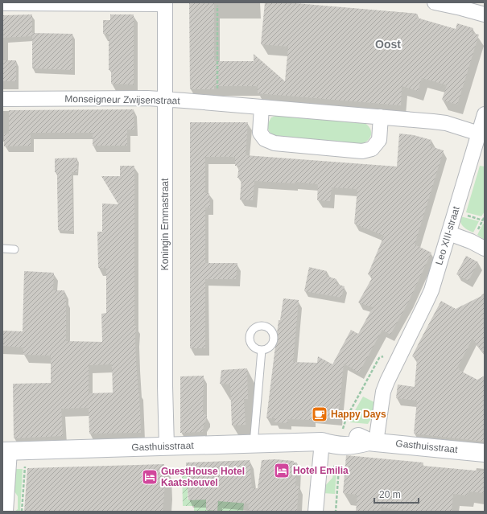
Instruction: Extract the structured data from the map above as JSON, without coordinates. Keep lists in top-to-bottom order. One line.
{"streets":{"street":["Monseigneur Zwijsenstraat","Koningin Emmastraat","Leo XIII-straat","Gasthuisstraat"]},"crossings":[["Monseigneur Zwijsenstraat","Koningin Emmastraat"],["Monseigneur Zwijsenstraat","Leo XIII-straat"],["Koningin Emmastraat","Gasthuisstraat"],["Leo XIII-straat","Gasthuisstraat"]],"districts":["Oost"],"places":{"cafe":["Happy Days"],"hotel":["Hotel Emilia","GuestHouse Hotel Kaatsheuvel"]},"scale_bar":"20 m"}
